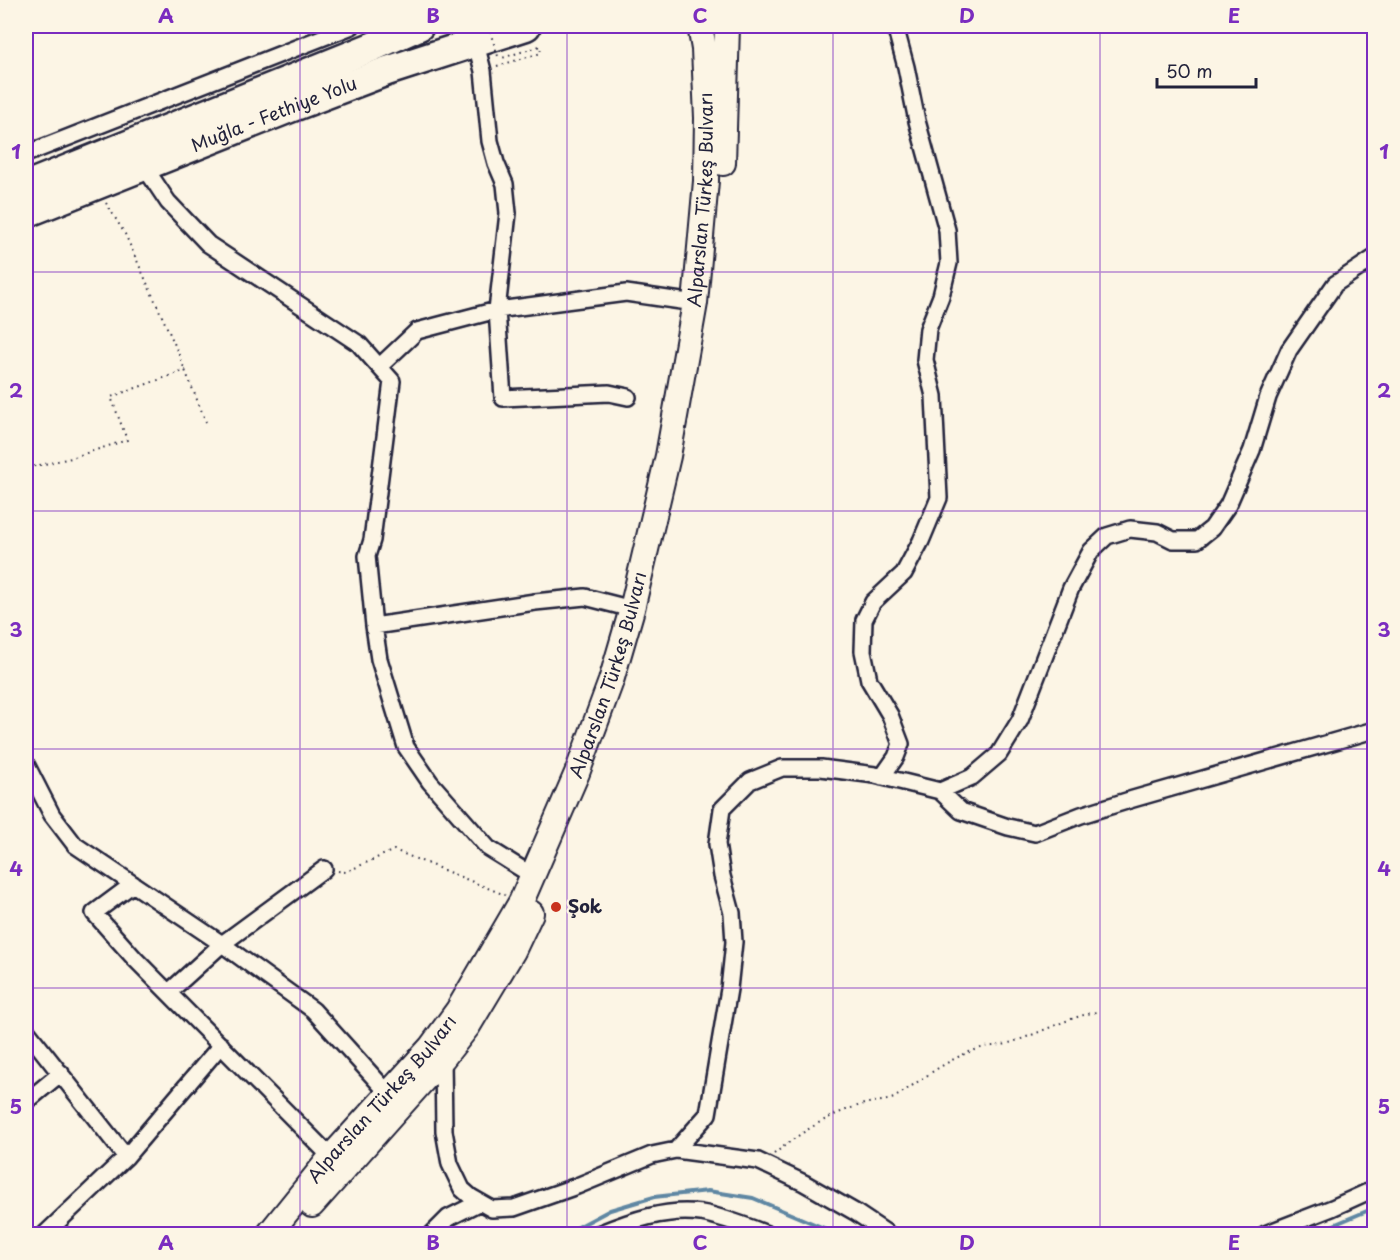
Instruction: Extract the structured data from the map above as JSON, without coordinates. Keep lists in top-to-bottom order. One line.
{"streets":{"highway":["Muğla - Fethiye Yolu"],"main road":["Alparslan Türkeş Bulvarı"]},"places":["Şok"],"scale_bar":"50 m","grid":{"columns":["A","B","C","D","E"],"rows":["1","2","3","4","5"]}}
